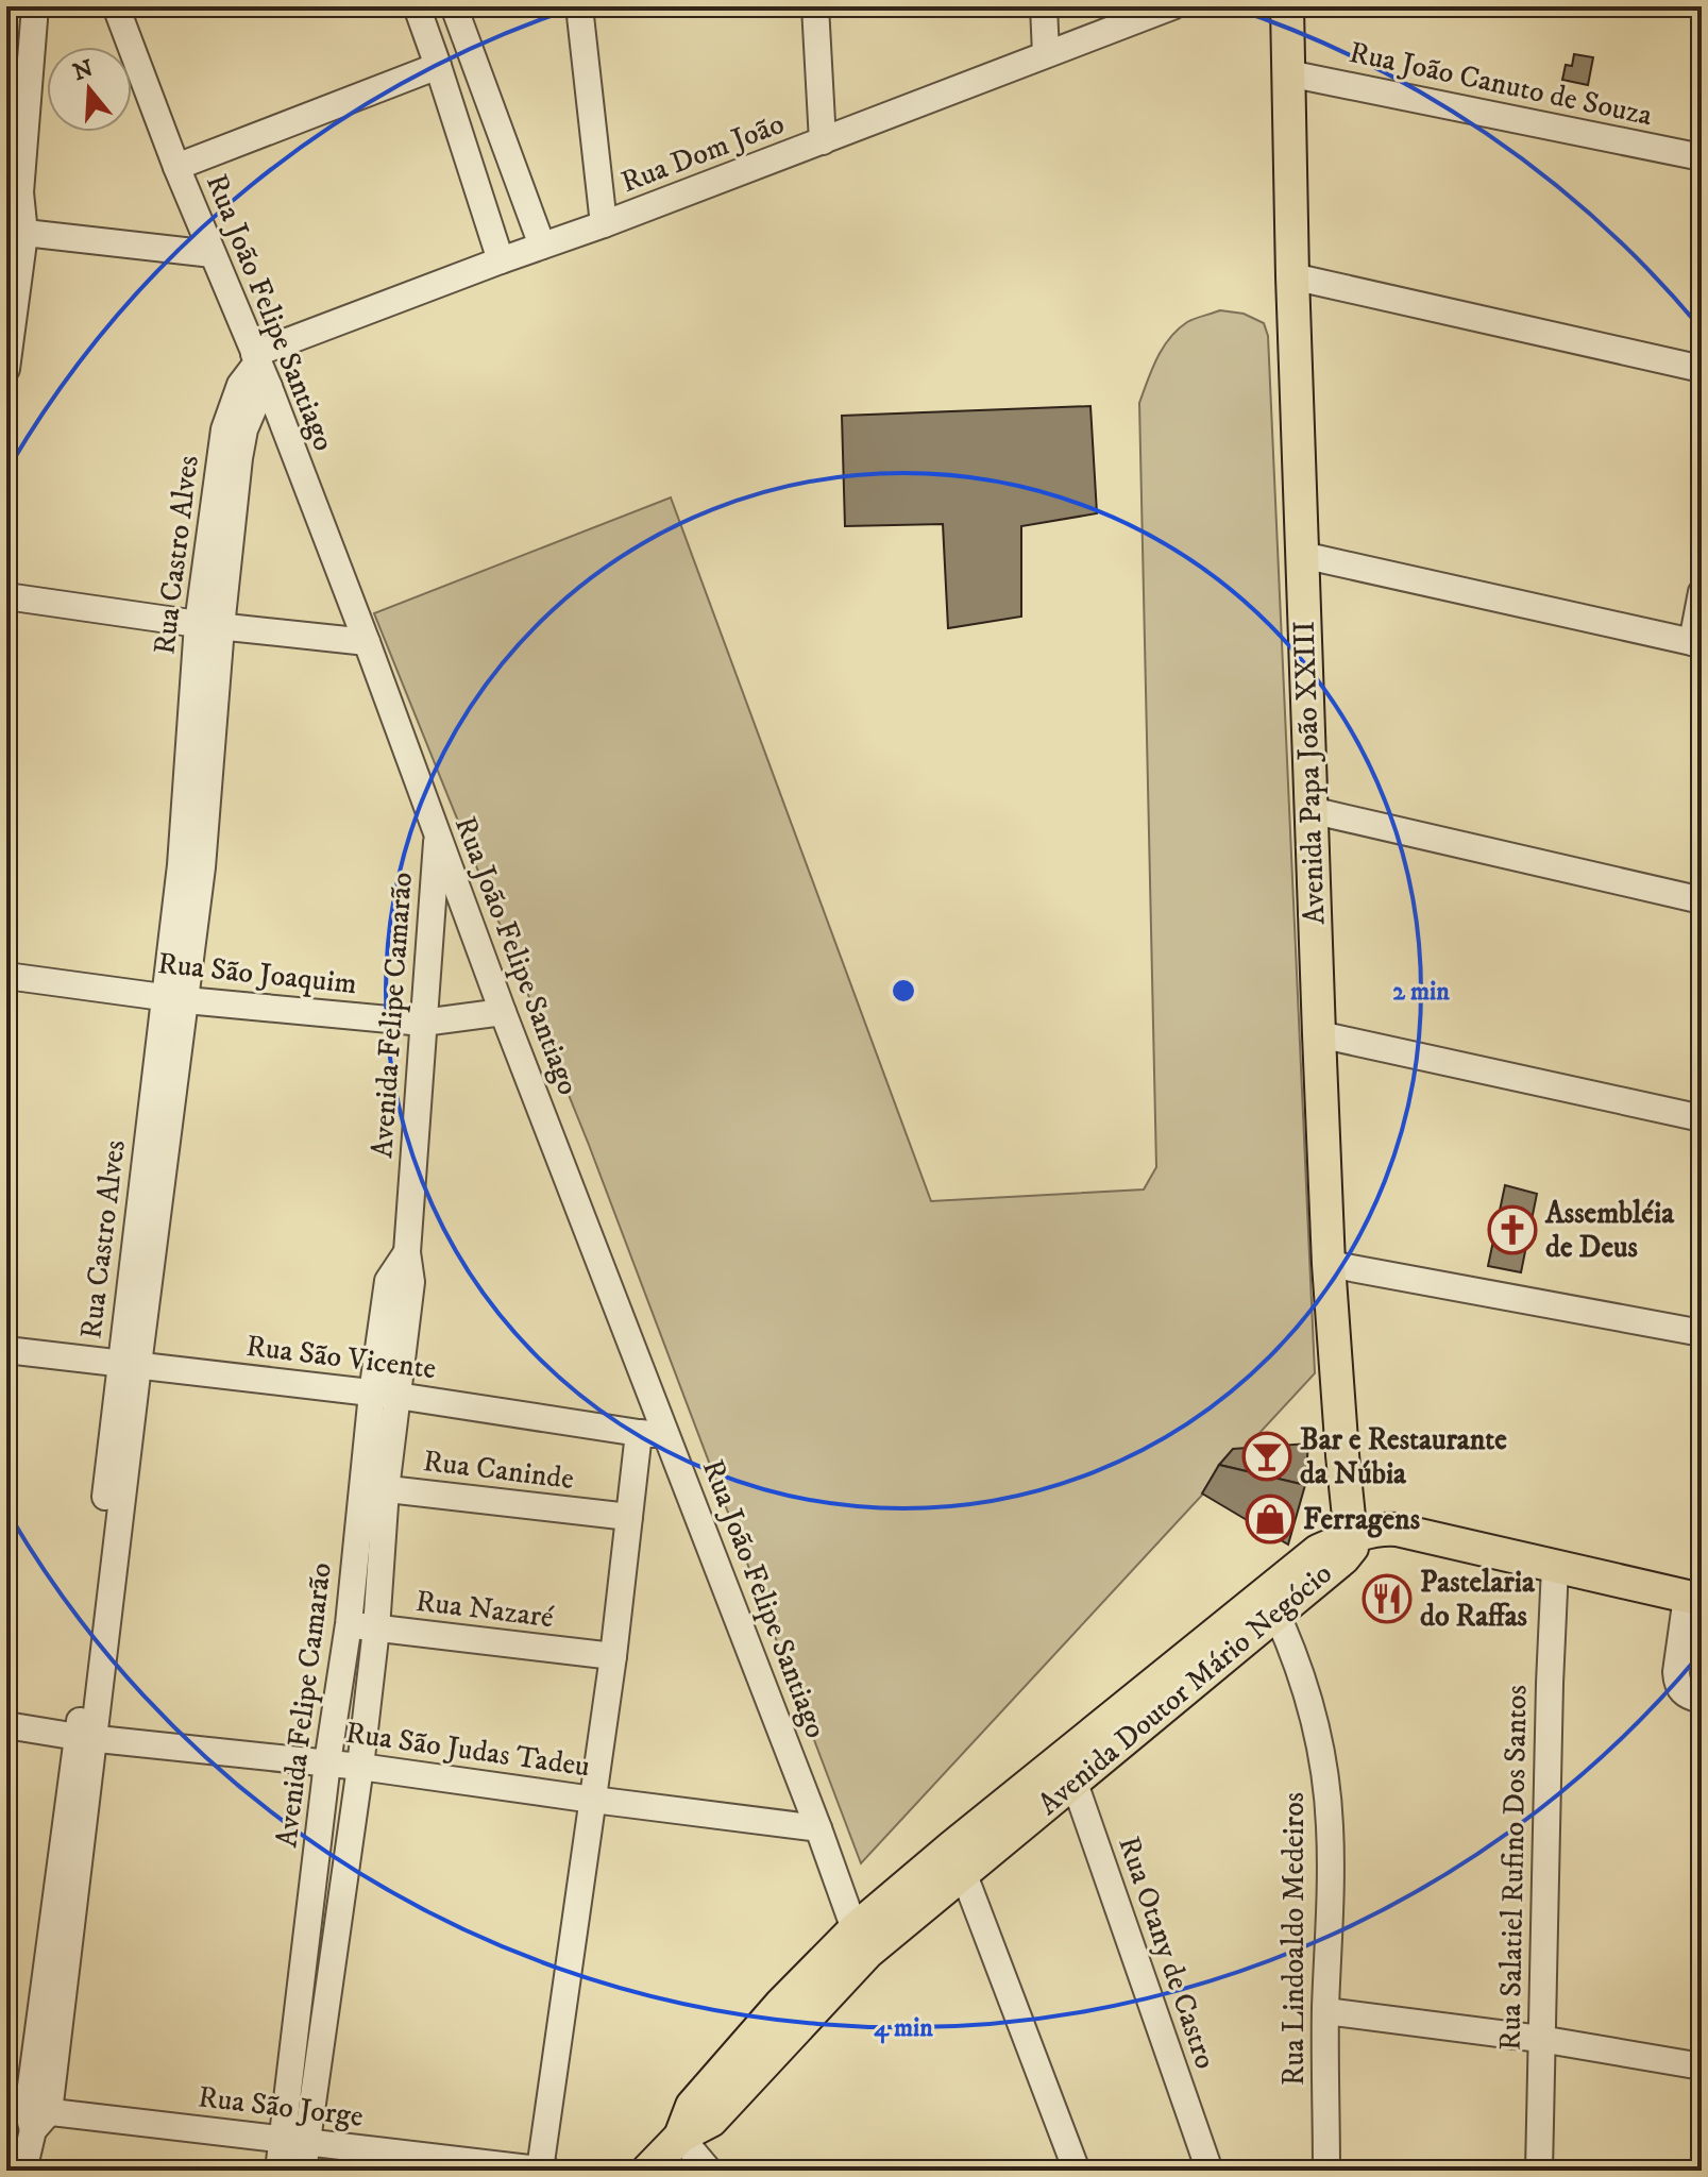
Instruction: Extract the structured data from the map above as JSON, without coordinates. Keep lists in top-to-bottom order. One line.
{"streets":{"main road":["Avenida Papa João XXIII","Avenida Doutor Mário Negócio"],"street":["Rua João Canuto de Souza","Rua Dom João","Rua João Felipe Santiago","Rua Castro Alves","Rua São Joaquim","Avenida Felipe Camarão","Rua São Vicente","Rua Caninde","Rua Nazaré","Rua São Judas Tadeu","Rua Salatiel Rufino Dos Santos","Rua Lindoaldo Medeiros","Rua Otany de Castro","Rua São Jorge"]},"crossings":[["Rua João Canuto de Souza","Avenida Papa João XXIII"],["Rua Dom João","Rua João Felipe Santiago"],["Rua Dom João","Rua Castro Alves"],["Rua João Felipe Santiago","Rua Castro Alves"],["Rua João Felipe Santiago","Rua São Joaquim"],["Rua João Felipe Santiago","Avenida Felipe Camarão"],["Rua João Felipe Santiago","Rua São Vicente"],["Rua João Felipe Santiago","Avenida Doutor Mário Negócio"],["Rua João Felipe Santiago","Rua São Judas Tadeu"],["Rua Castro Alves","Rua São Joaquim"],["Rua Castro Alves","Rua São Vicente"],["Rua Castro Alves","Rua São Judas Tadeu"],["Rua Castro Alves","Rua São Jorge"],["Avenida Papa João XXIII","Avenida Doutor Mário Negócio"],["Rua São Joaquim","Avenida Felipe Camarão"],["Avenida Felipe Camarão","Rua São Vicente"],["Avenida Felipe Camarão","Rua Caninde"],["Avenida Felipe Camarão","Rua Nazaré"],["Avenida Felipe Camarão","Rua São Judas Tadeu"],["Avenida Felipe Camarão","Rua São Jorge"],["Avenida Doutor Mário Negócio","Rua Lindoaldo Medeiros"],["Avenida Doutor Mário Negócio","Rua Otany de Castro"]],"places":{"church":["Assembléia de Deus"],"bar":["Bar e Restaurante da Núbia"],"shop":["Ferragens"],"restaurant":["Pastelaria do Raffas"]},"north":"top","rings":["2 min","4 min"]}
